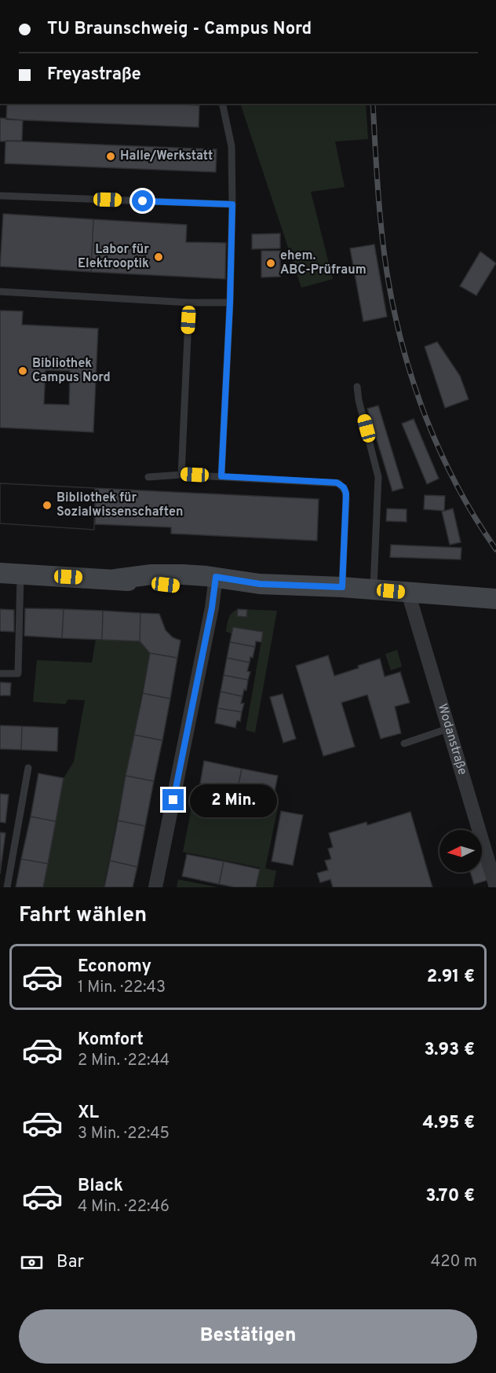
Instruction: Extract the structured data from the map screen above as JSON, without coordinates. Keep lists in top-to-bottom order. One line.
{"streets":{"street":["Wodanstraße"]},"places":["Halle/Werkstatt","Labor für Elektrooptik","ehem. ABC-Prüfraum","Bibliothek Campus Nord","Bibliothek für Sozialwissenschaften"],"north":"left","page":{"banner":["TU Braunschweig - Campus Nord","Freyastraße"],"bubble":"2 Min.","heading":"Fahrt wählen","list":[{"name":"Economy","note":"1 Min. · 22:43","value":"2.91 €"},{"name":"Komfort","note":"2 Min. · 22:44","value":"3.93 €"},{"name":"XL","note":"3 Min. · 22:45","value":"4.95 €"},{"name":"Black","note":"4 Min. · 22:46","value":"3.70 €"}],"pay":["Bar","420 m"],"buttons":"Bestätigen"}}
